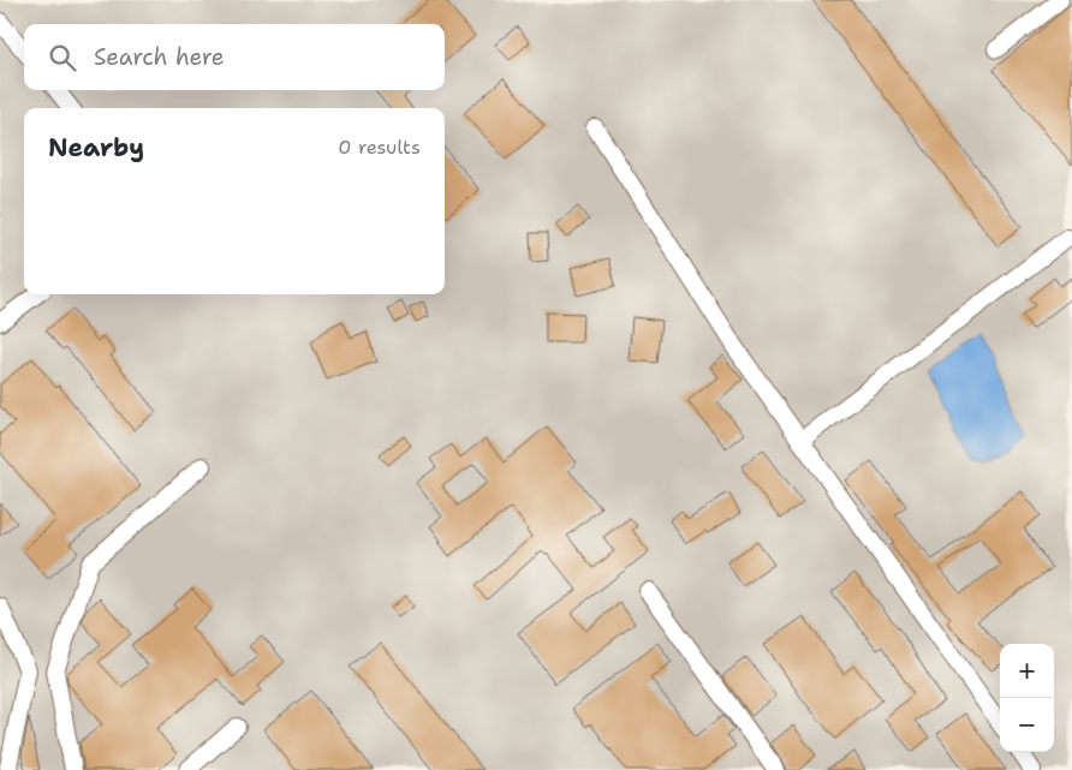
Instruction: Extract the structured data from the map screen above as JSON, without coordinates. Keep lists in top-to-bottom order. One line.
{"page":{"search":"Search here","heading":["Nearby","0 results"],"map_buttons":["+","−"]}}
